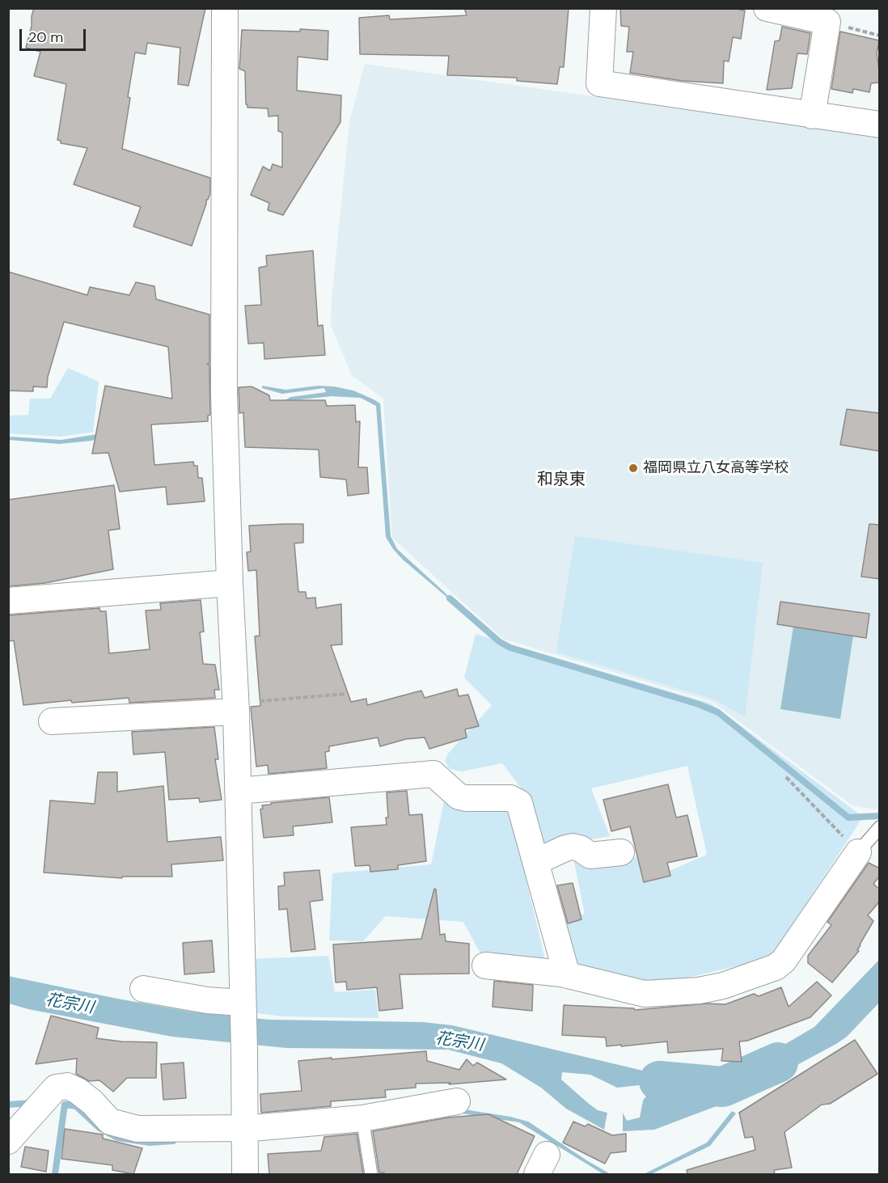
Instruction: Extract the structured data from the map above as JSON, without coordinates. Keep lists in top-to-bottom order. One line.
{"districts":["和泉東"],"water":["花宗川"],"places":["福岡県立八女高等学校"],"scale_bar":"20 m"}
